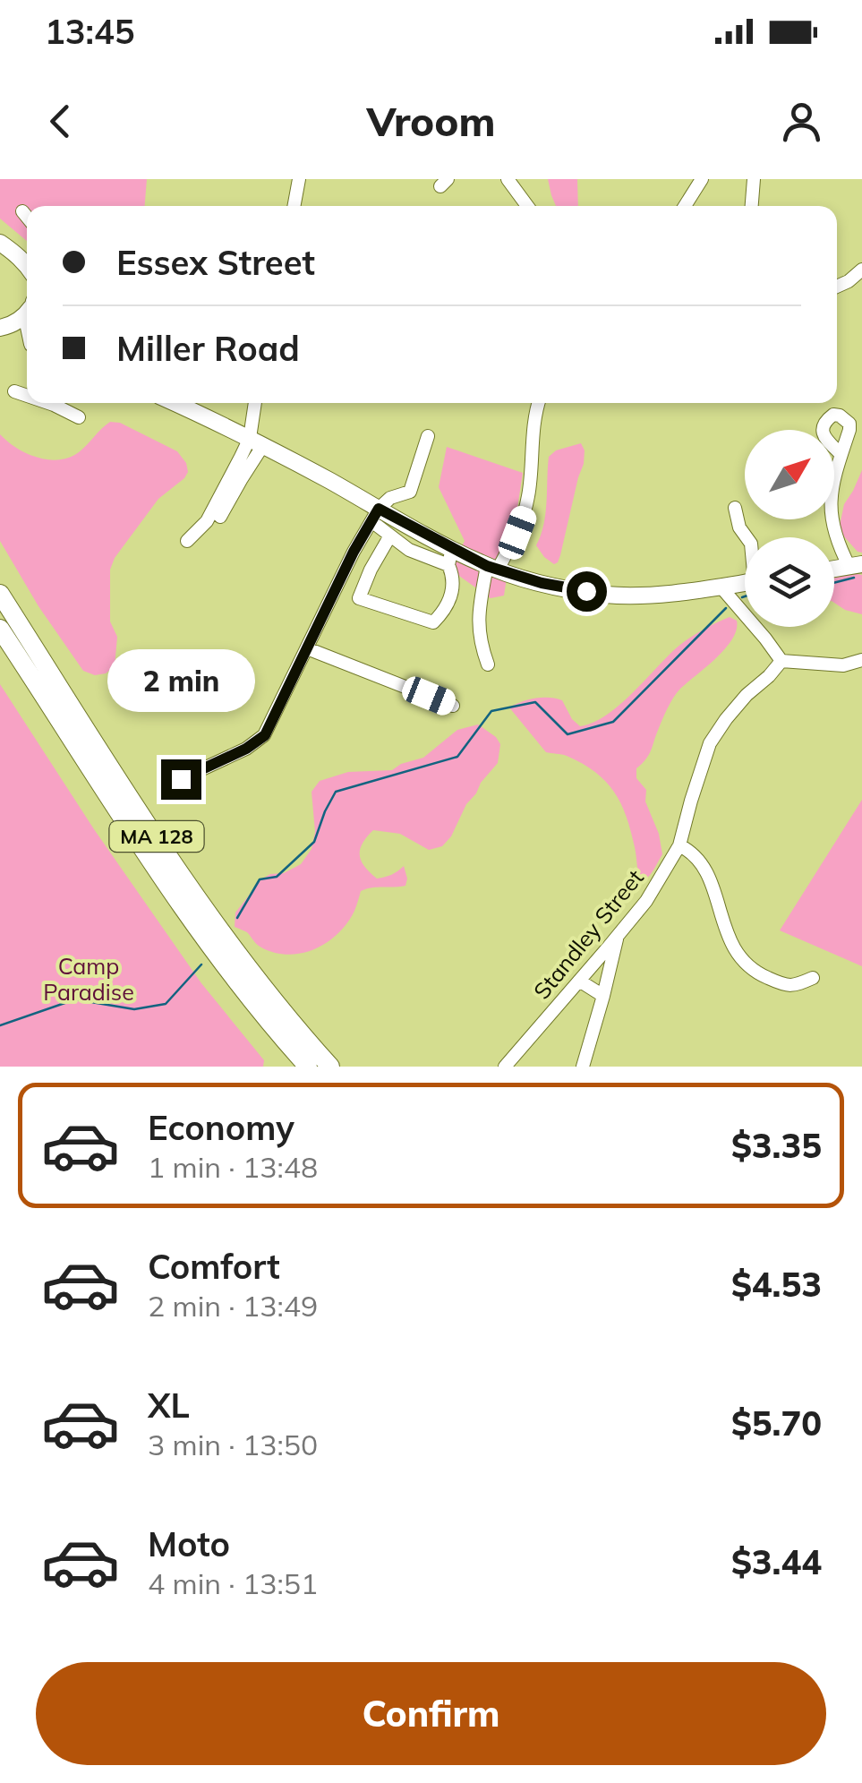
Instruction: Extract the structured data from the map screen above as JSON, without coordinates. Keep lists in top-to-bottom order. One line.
{"streets":{"highway":["MA 128"],"street":["Standley Street"]},"parks":["Camp Paradise"],"north":"top right","page":{"status":"13:45","header":"Vroom","banner":["Essex Street","Miller Road"],"bubble":"2 min","list":[{"name":"Economy","note":"1 min · 13:48","value":"$3.35"},{"name":"Comfort","note":"2 min · 13:49","value":"$4.53"},{"name":"XL","note":"3 min · 13:50","value":"$5.70"},{"name":"Moto","note":"4 min · 13:51","value":"$3.44"}],"buttons":"Confirm"}}
